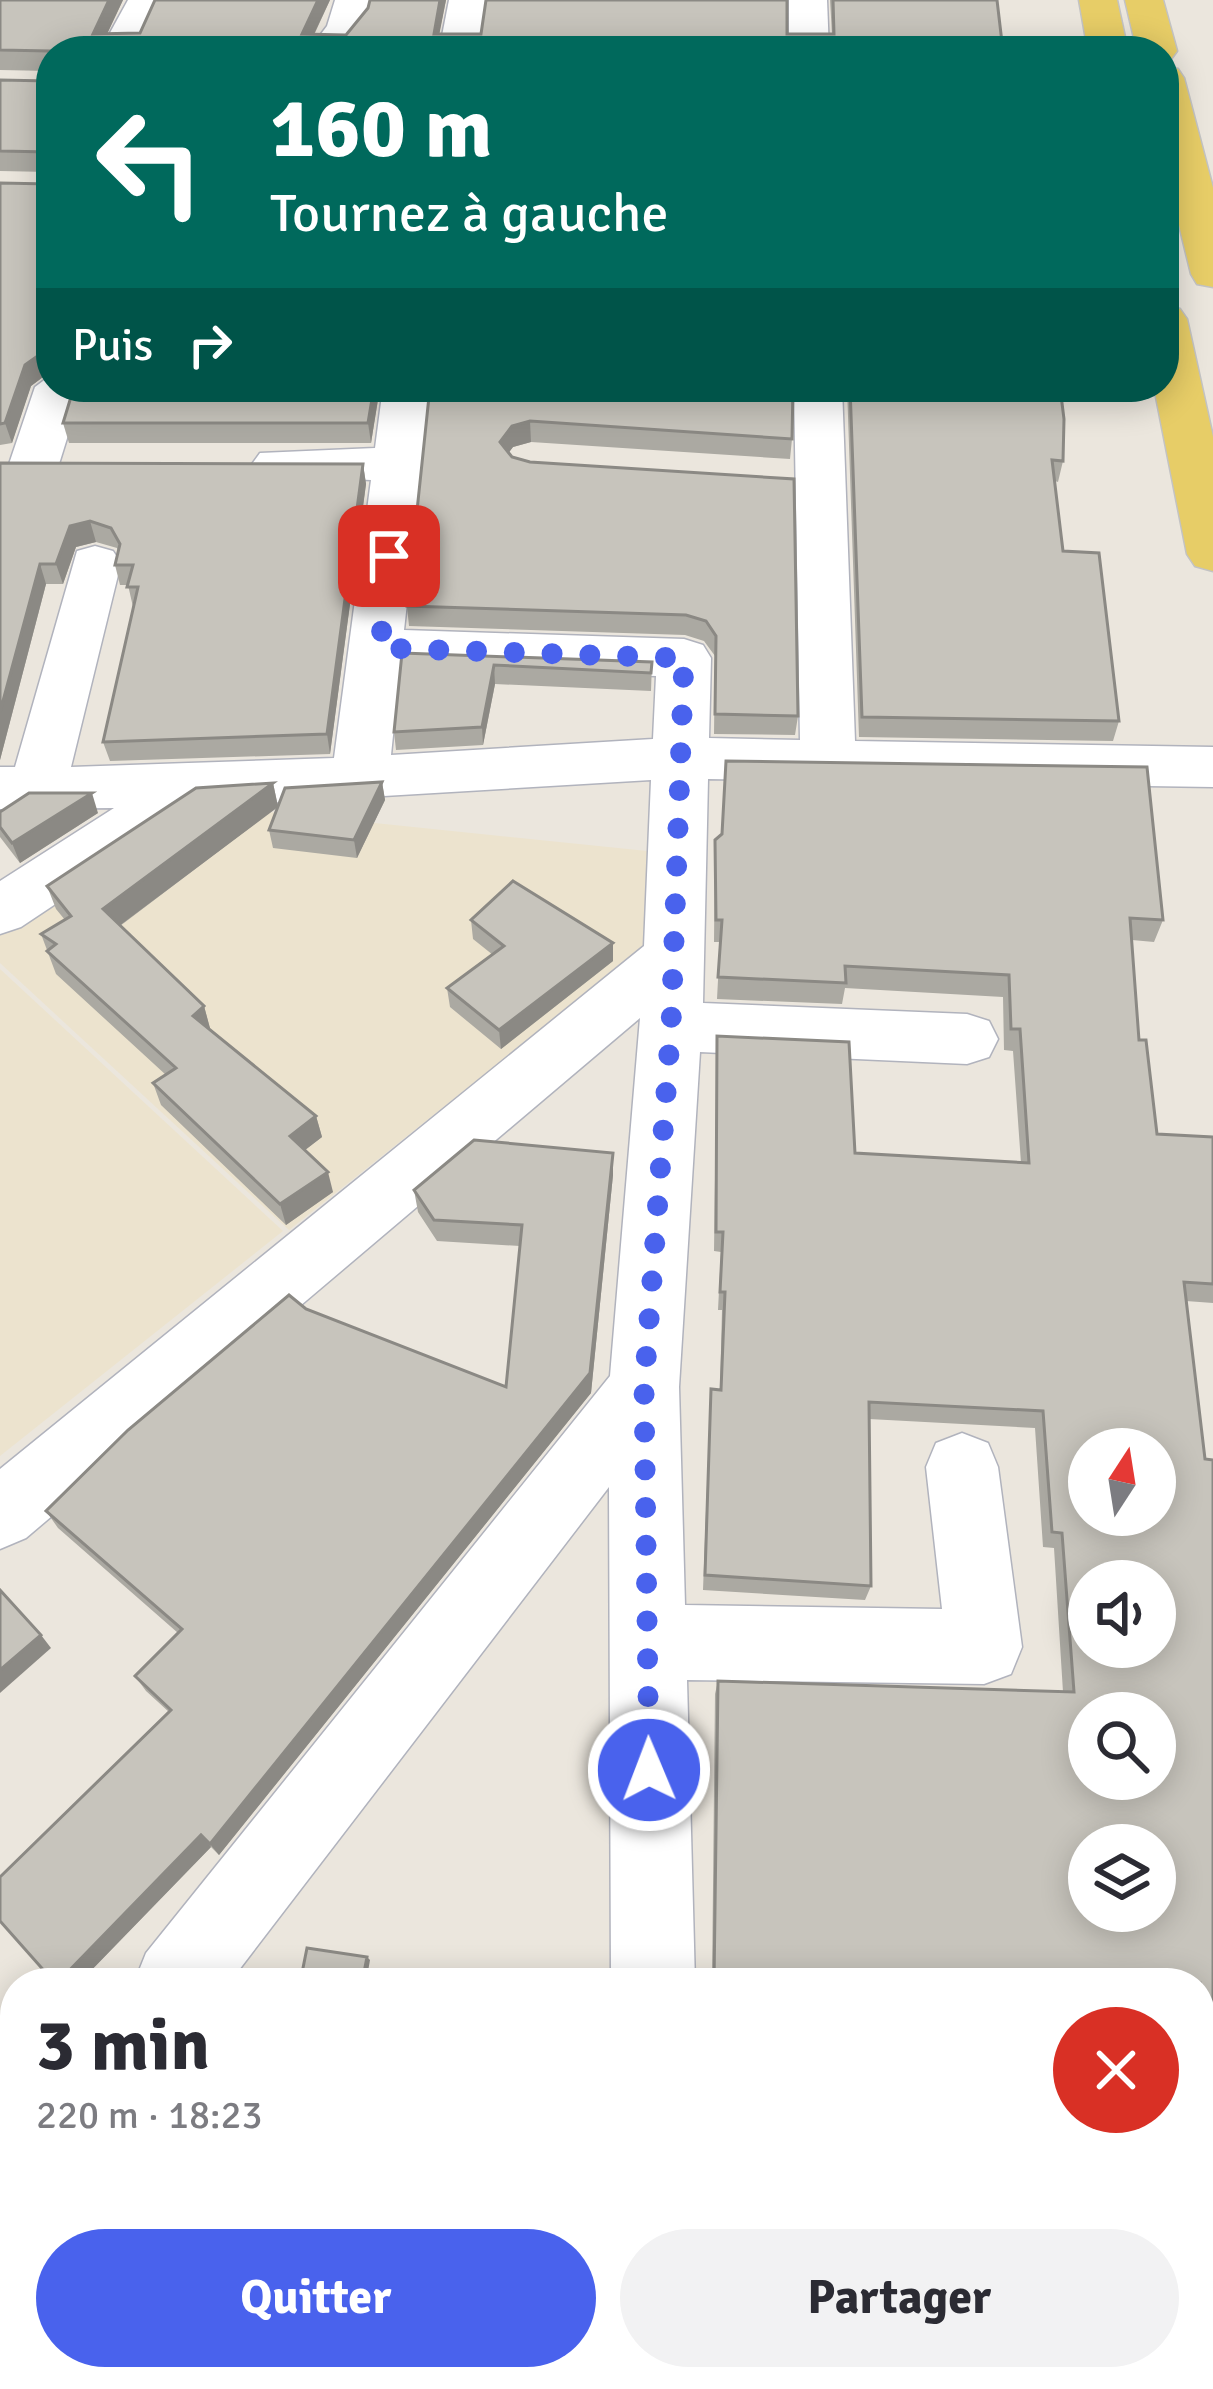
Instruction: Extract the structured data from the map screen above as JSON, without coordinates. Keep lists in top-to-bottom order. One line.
{"north":"top","page":{"turn":["160 m","Tournez à gauche"],"then":"Puis","heading":["3 min","220 m · 18:23"],"buttons":["Quitter","Partager"]}}
